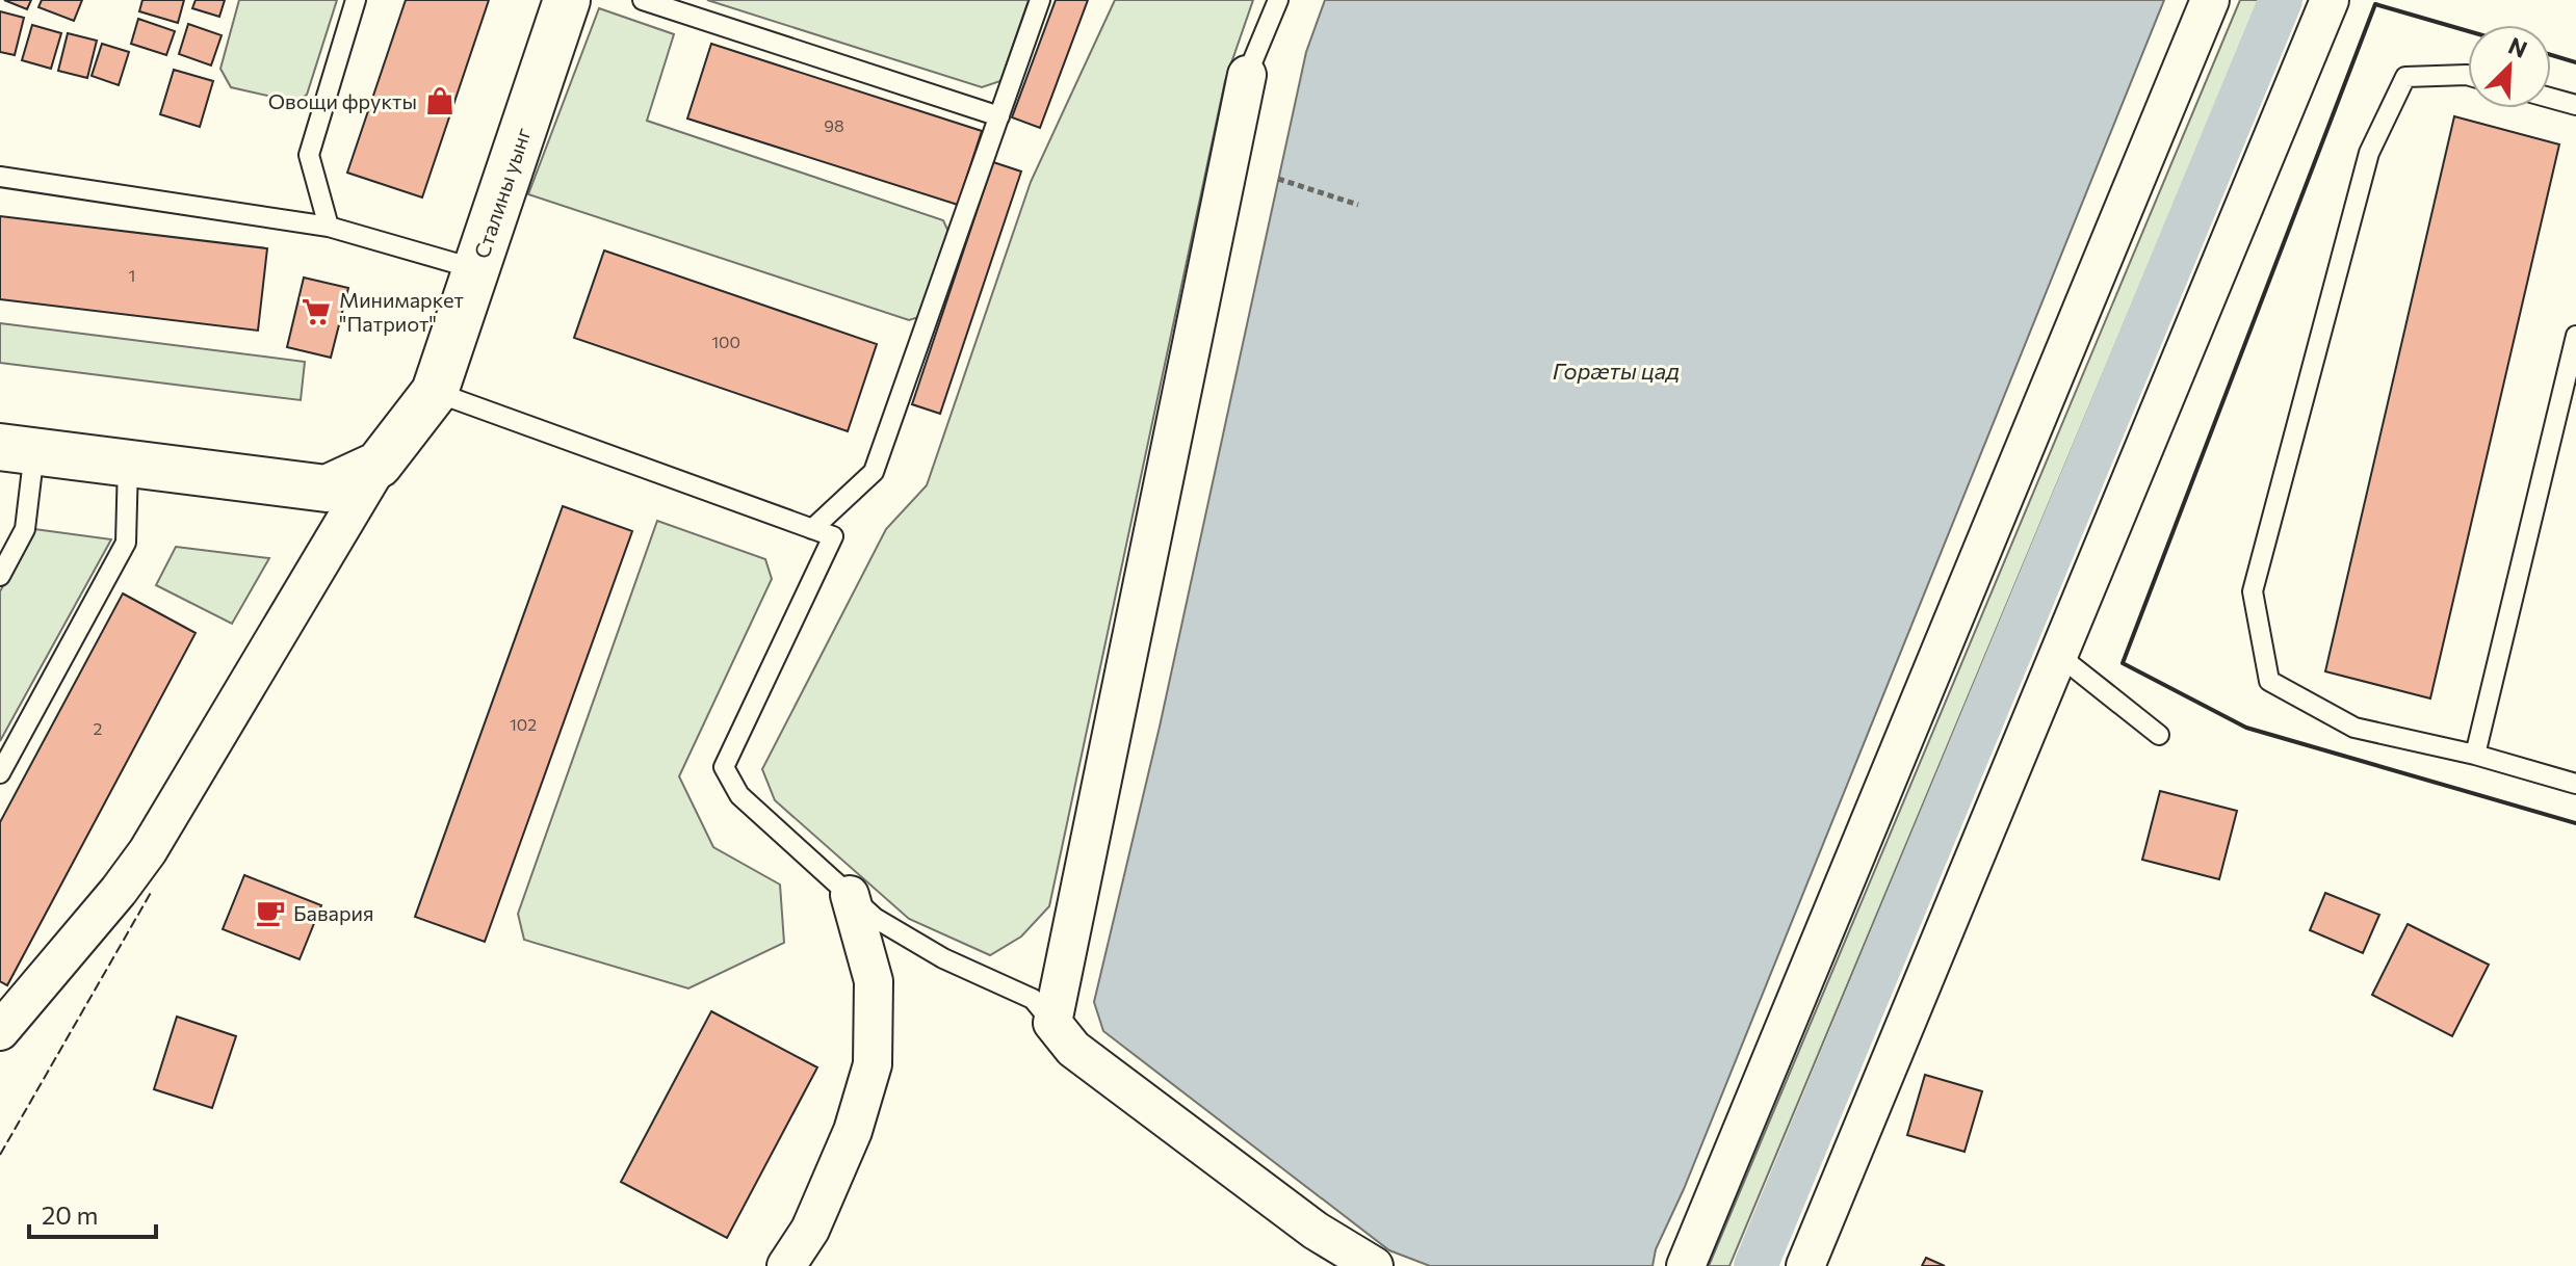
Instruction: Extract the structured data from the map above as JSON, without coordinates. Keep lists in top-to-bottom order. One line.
{"streets":{"street":["Сталины уынг"]},"water":["Горӕты цад"],"places":{"shop":["Овощи фрукты"],"supermarket":["Минимаркет \"Патриот\""],"cafe":["Бавария"]},"house_numbers":["98","1","100","102","2"],"scale_bar":"20 m","north":"top right"}
